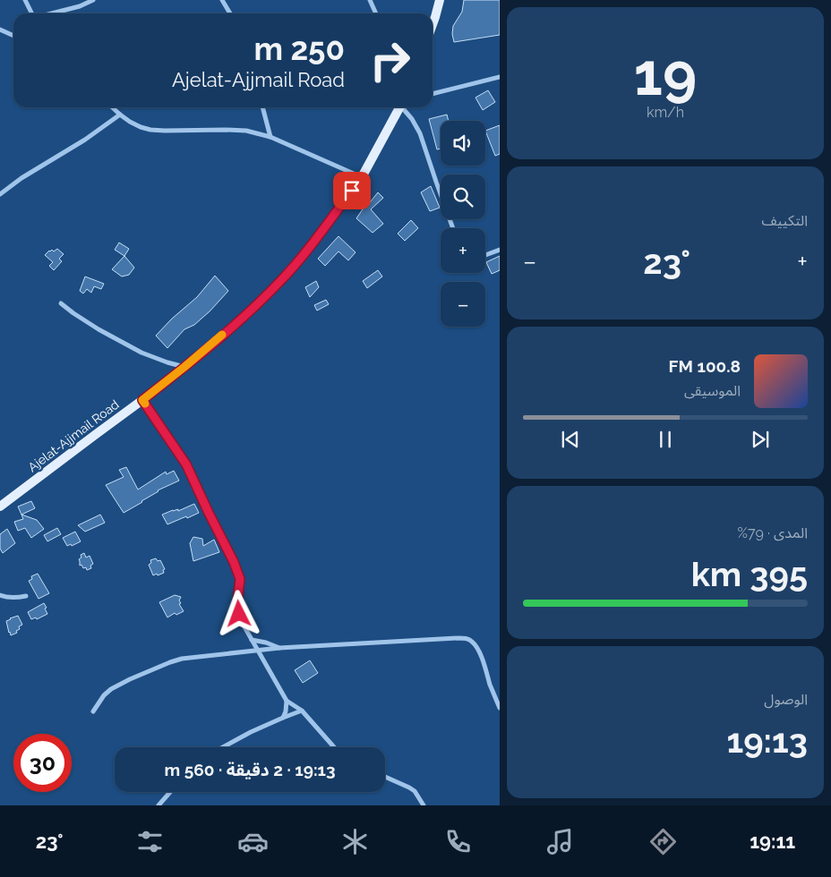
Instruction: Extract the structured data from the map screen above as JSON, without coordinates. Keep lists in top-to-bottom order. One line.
{"streets":{"main road":["Ajelat-Ajjmail Road"]},"page":{"tile":[["19","km/h"],"التكييف",["المدى · 79%","395 km"],["الوصول","19:13"]],"turn":["250 m","Ajelat-Ajjmail Road"],"map_buttons":["+","−"],"heat":["−","23°","+"],"song":["100.8 FM","الموسيقى"],"limit":"30","trip":"19:13 · 2 دقيقة · 560 m","tabs":["19:11","23°"]}}
